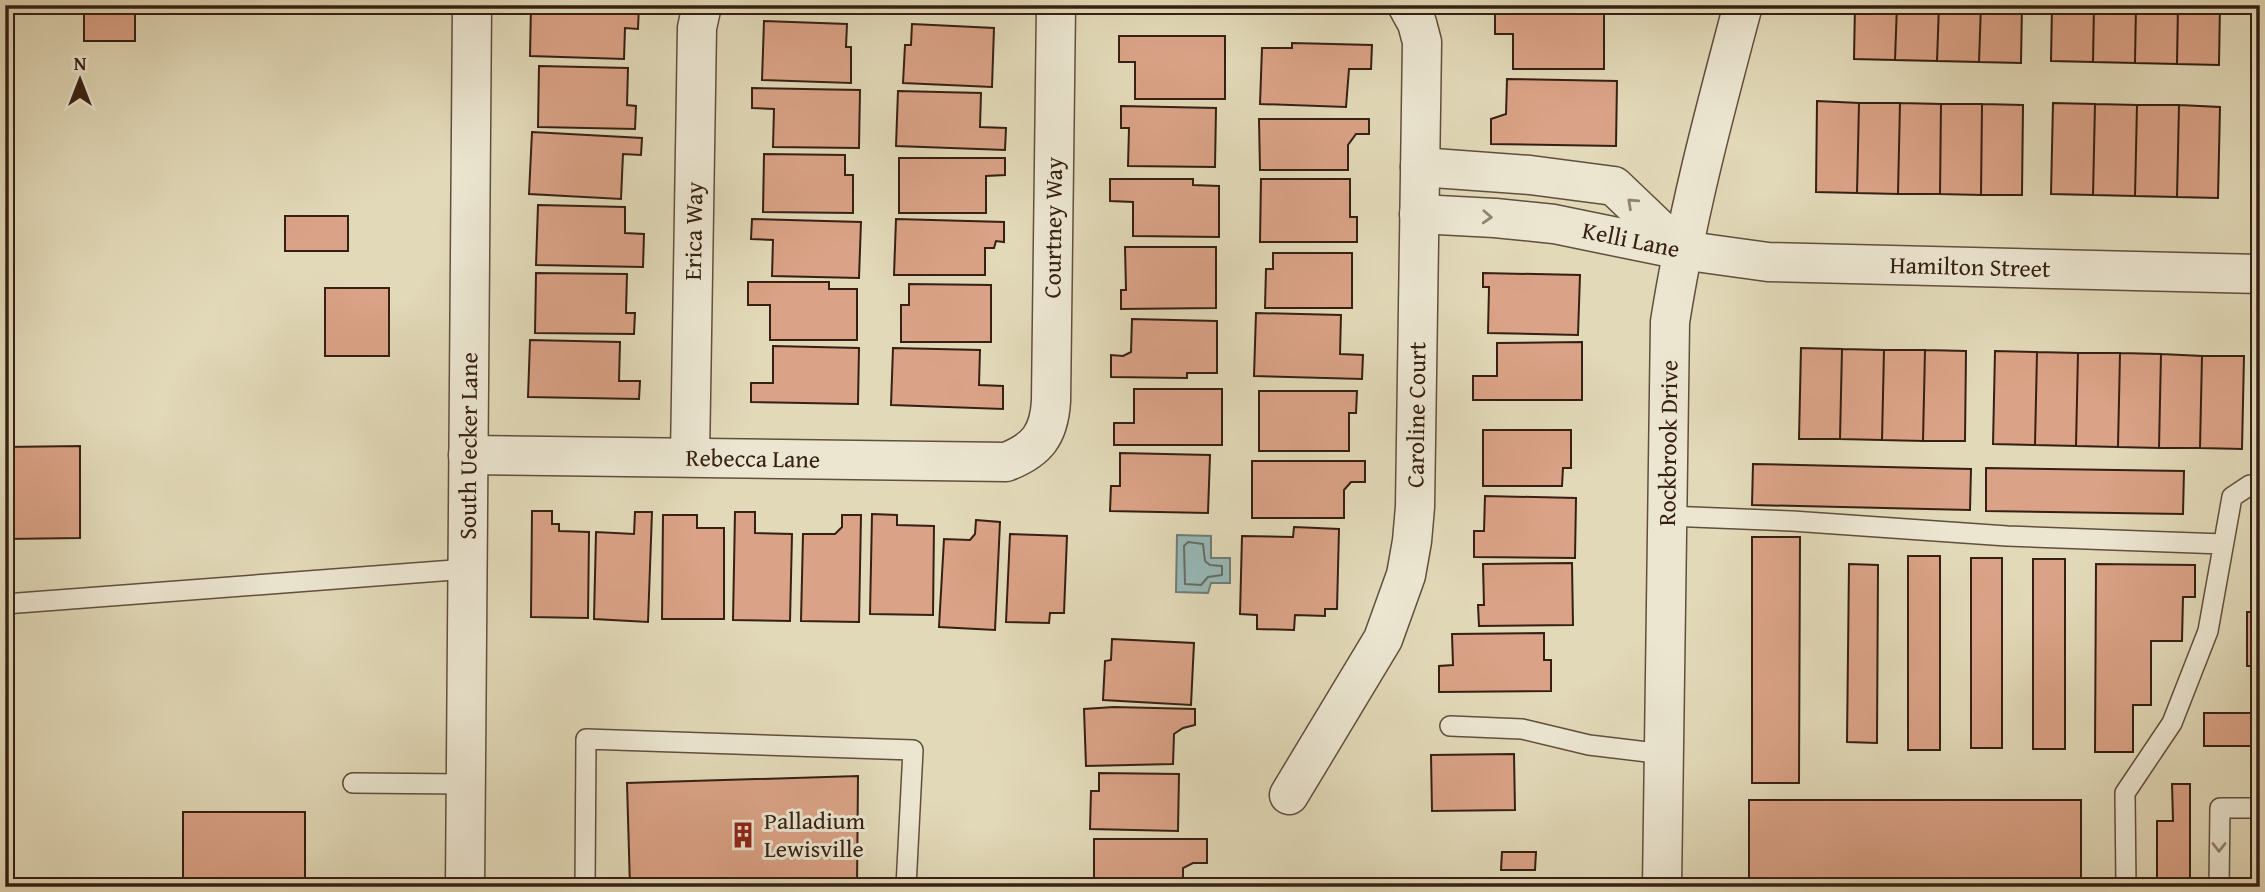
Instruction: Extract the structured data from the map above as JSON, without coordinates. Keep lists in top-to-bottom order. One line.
{"streets":{"street":["Courtney Way","Erica Way","Kelli Lane","Hamilton Street","Caroline Court","Rockbrook Drive","South Uecker Lane","Rebecca Lane"]},"crossings":[["Courtney Way","Rebecca Lane"],["Erica Way","Rebecca Lane"],["Kelli Lane","Hamilton Street"],["Kelli Lane","Caroline Court"],["Kelli Lane","Rockbrook Drive"],["Hamilton Street","Rockbrook Drive"],["South Uecker Lane","Rebecca Lane"]],"places":{"building":["Palladium Lewisville"]},"north":"top"}
